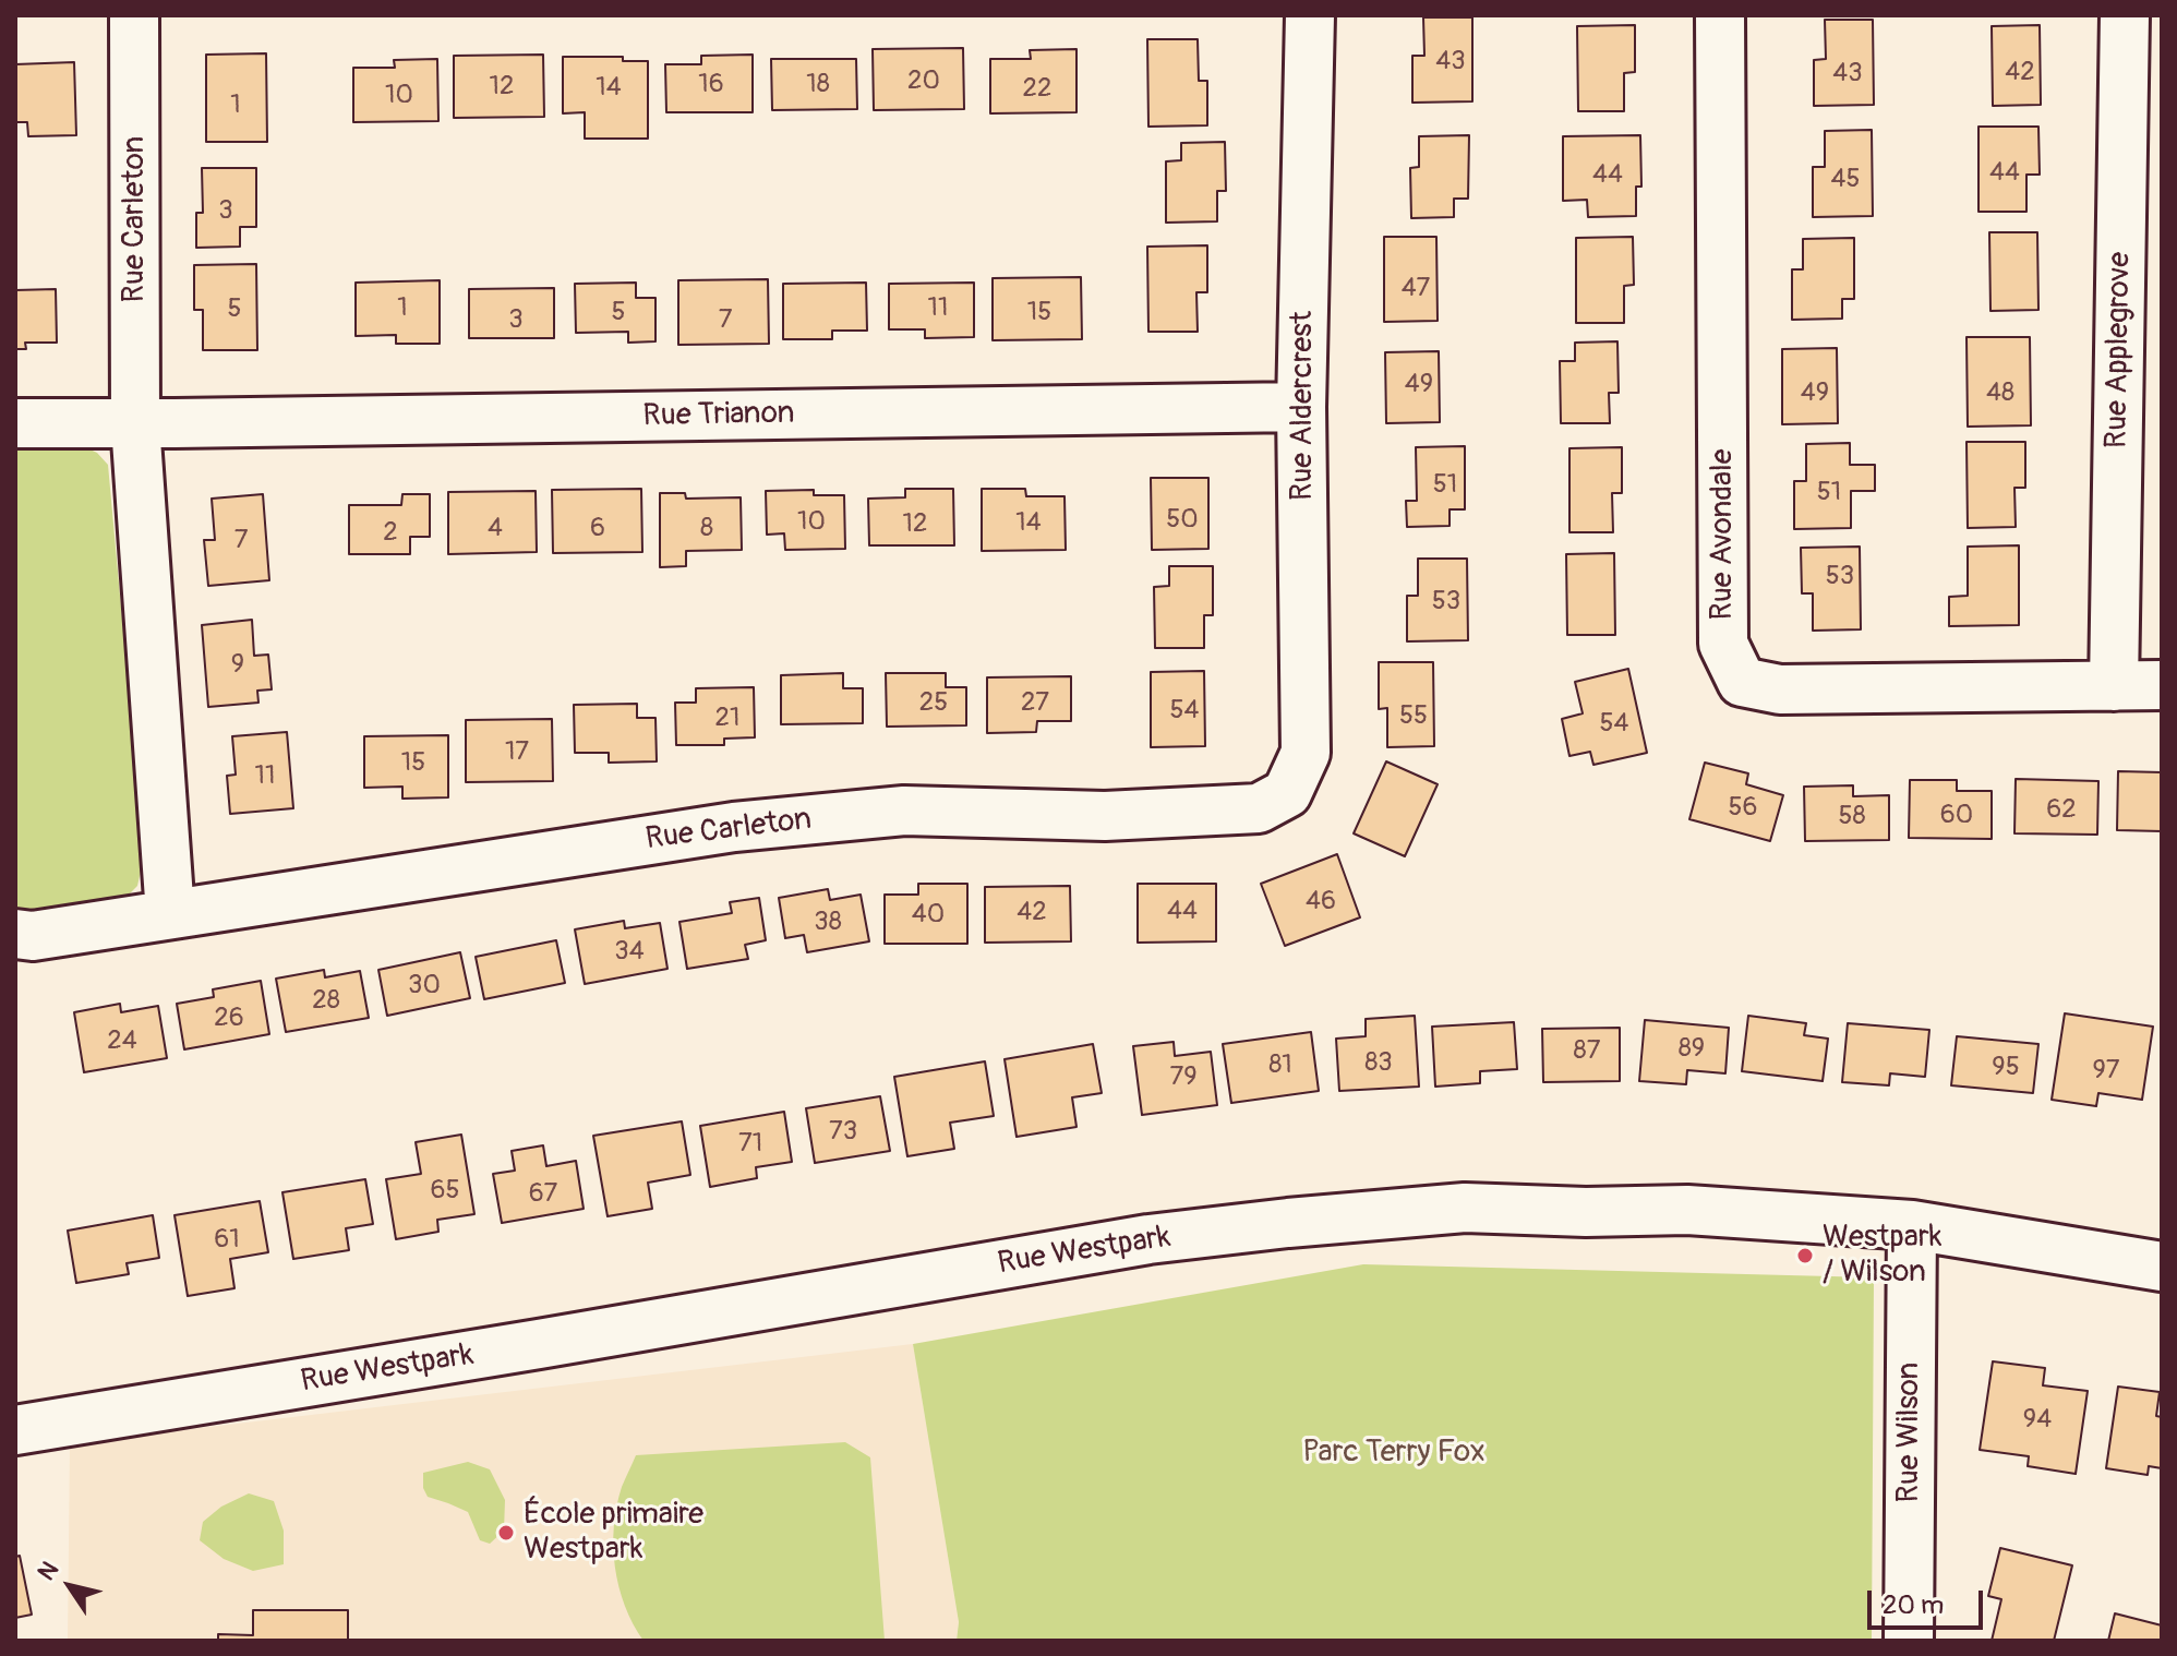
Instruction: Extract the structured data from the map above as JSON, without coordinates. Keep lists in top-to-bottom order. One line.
{"streets":{"street":["Rue Carleton","Rue Applegrove","Rue Aldercrest","Rue Trianon","Rue Avondale","Rue Westpark","Rue Wilson"]},"crossings":[["Rue Carleton","Rue Aldercrest"],["Rue Carleton","Rue Trianon"],["Rue Applegrove","Rue Avondale"],["Rue Aldercrest","Rue Trianon"],["Rue Westpark","Rue Wilson"]],"parks":["Parc Terry Fox"],"places":["Westpark / Wilson","École primaire Westpark"],"house_numbers":["43","42","43","20","16","18","12","14","22","10","1","44","44","45","3","47","1","11","5","5","15","3","7","49","49","48","51","51","50","10","14","12","4","6","8","2","7","53","53","9","25","27","54","55","21","54","17","15","11","56","62","60","58","46","44","42","40","38","34","30","28","26","24","89","87","83","81","95","97","79","73","71","65","67","61","94"],"scale_bar":"20 m","north":"top left"}
